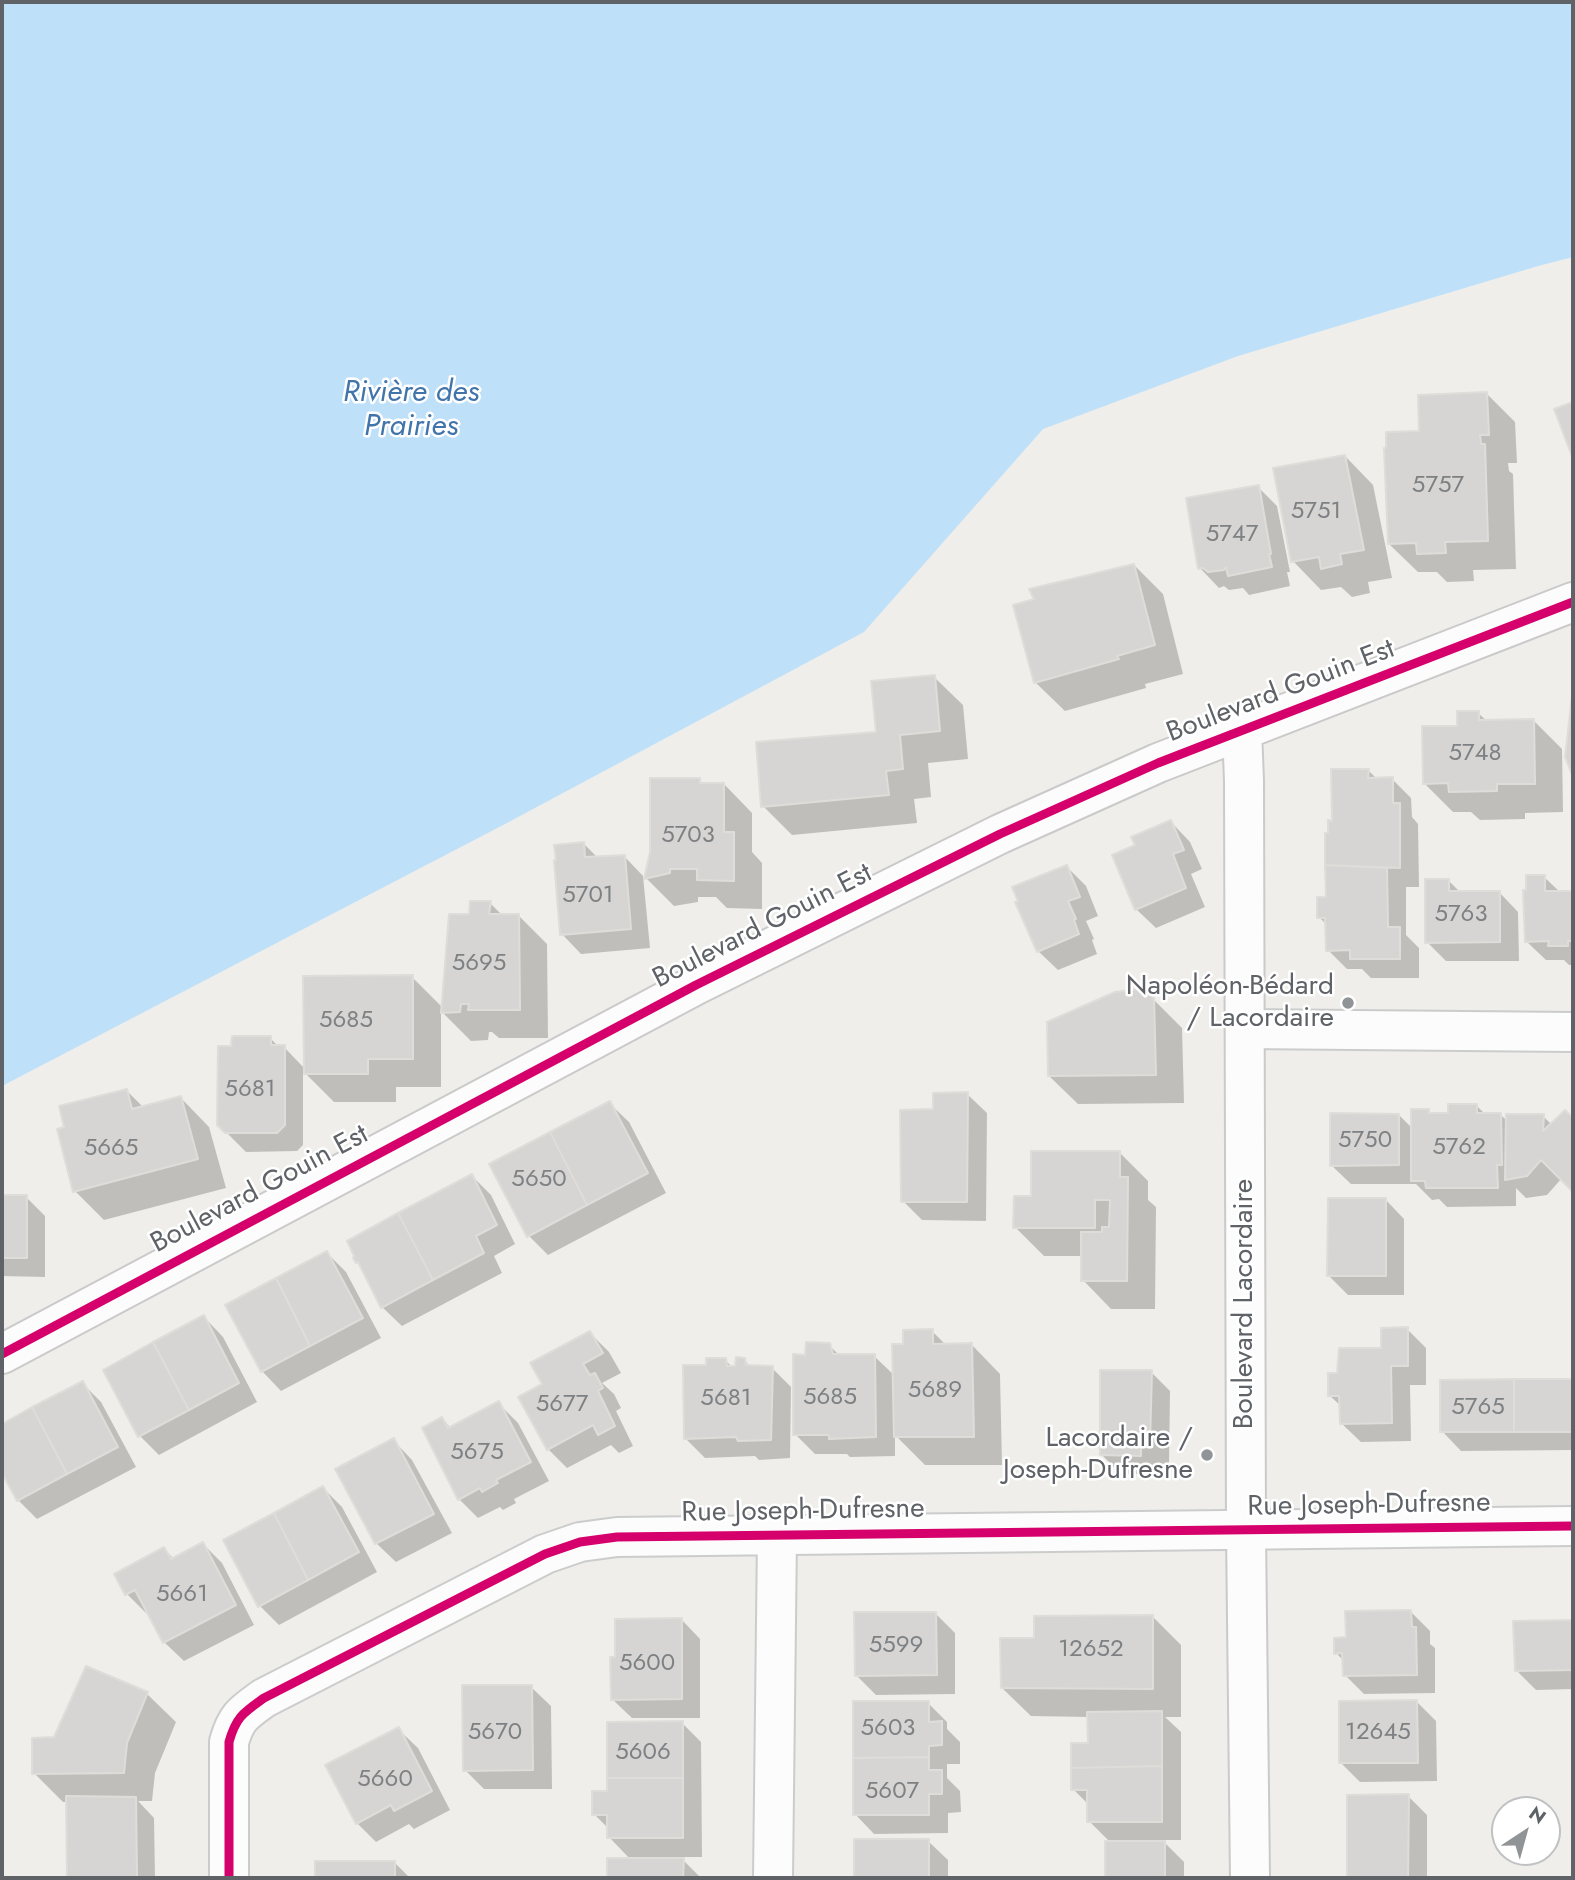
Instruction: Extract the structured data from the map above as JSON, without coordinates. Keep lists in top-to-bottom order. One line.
{"streets":{"street":["Boulevard Gouin Est","Boulevard Lacordaire","Rue Joseph-Dufresne"]},"crossings":[["Boulevard Gouin Est","Boulevard Lacordaire"],["Boulevard Lacordaire","Rue Joseph-Dufresne"]],"water":["Rivière des Prairies"],"places":["Napoléon-Bédard / Lacordaire","Lacordaire / Joseph-Dufresne"],"house_numbers":["5757","5751","5747","5748","5703","5701","5763","5695","5685","5681","5750","5762","5665","5650","5689","5685","5681","5677","5765","5675","5661","5599","12652","5600","5603","5670","12645","5606","5660","5607"],"north":"top right"}
